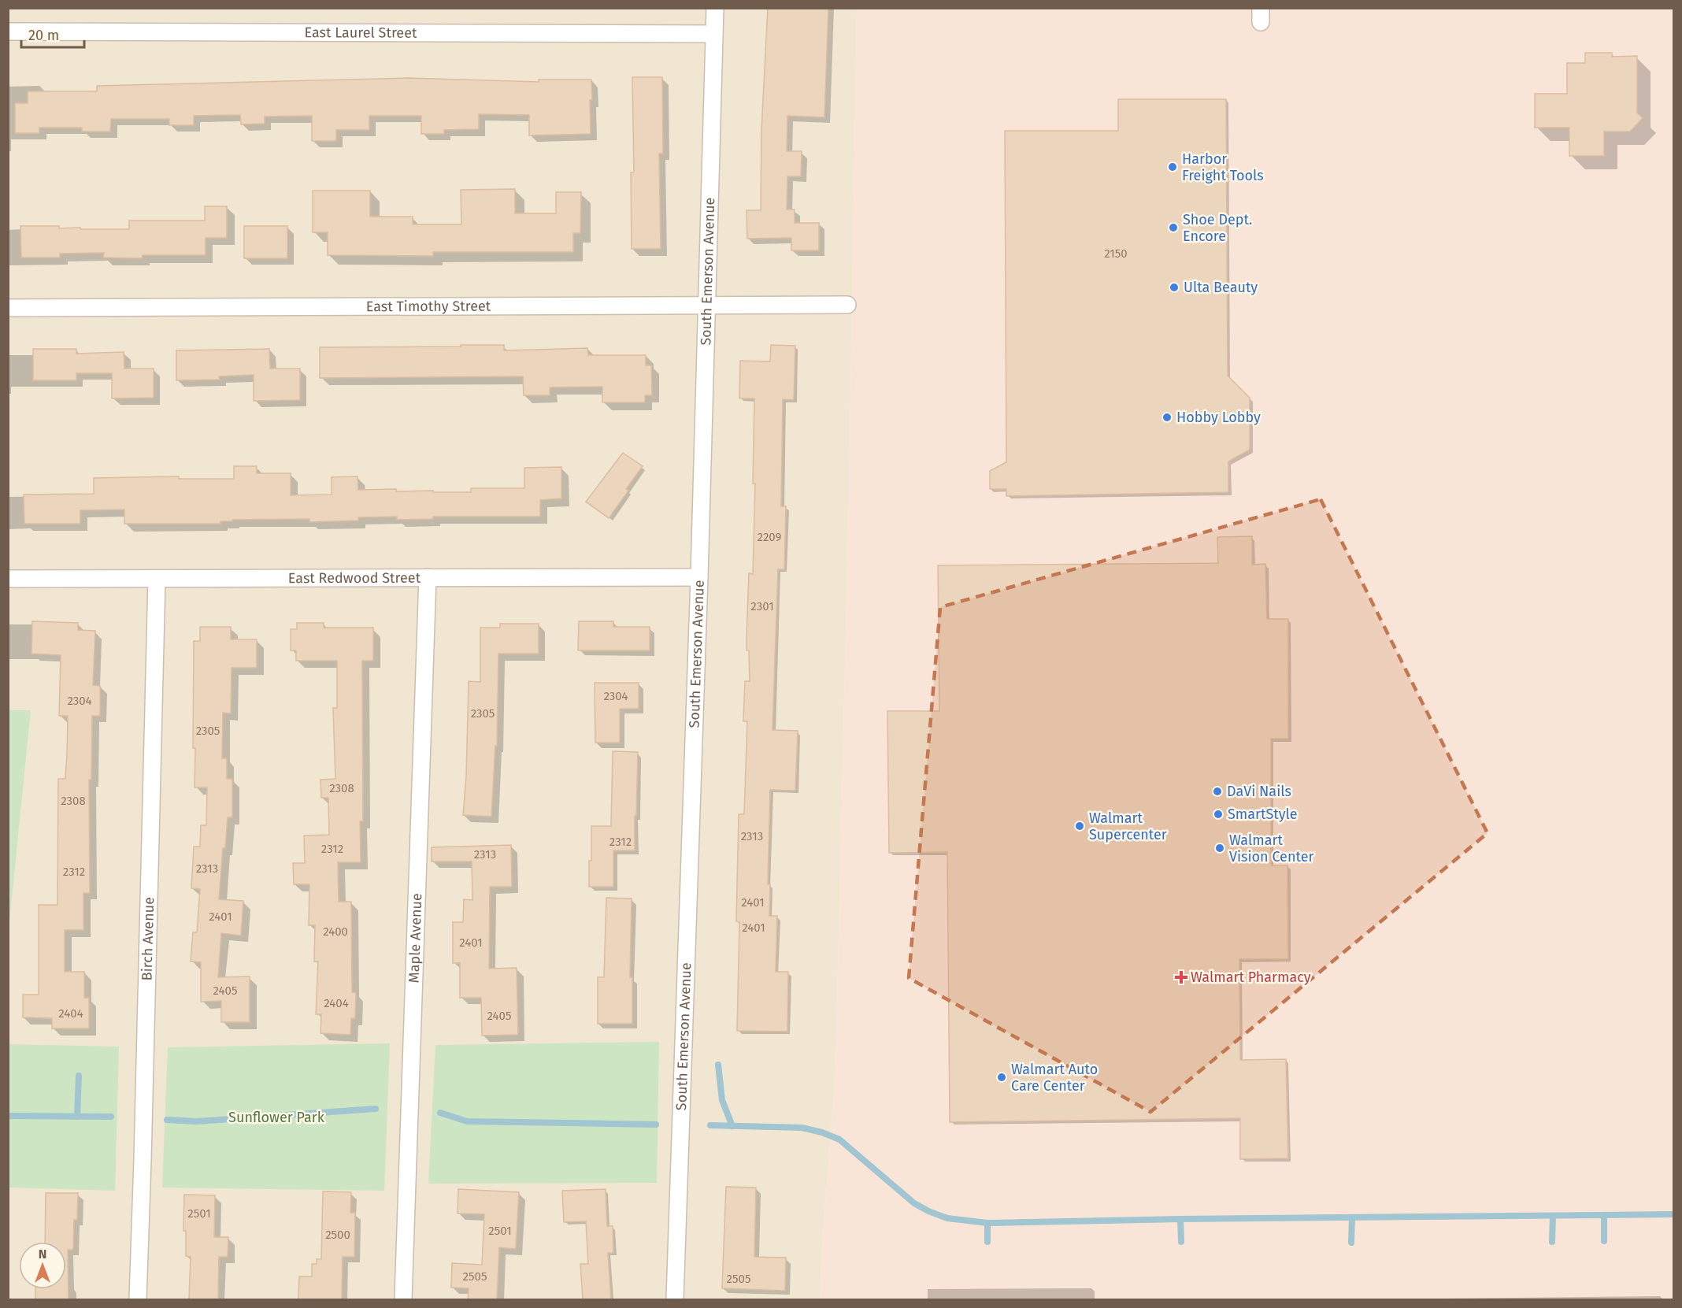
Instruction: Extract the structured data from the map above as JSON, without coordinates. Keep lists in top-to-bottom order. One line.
{"streets":{"street":["East Laurel Street","South Emerson Avenue","East Timothy Street","East Redwood Street","Maple Avenue","Birch Avenue"]},"crossings":[["East Laurel Street","South Emerson Avenue"],["South Emerson Avenue","East Timothy Street"],["South Emerson Avenue","East Redwood Street"],["East Redwood Street","Maple Avenue"],["East Redwood Street","Birch Avenue"]],"parks":["Sunflower Park"],"places":{"other":["Harbor Freight Tools","Shoe Dept. Encore","Ulta Beauty","Hobby Lobby","DaVi Nails","SmartStyle","Walmart Supercenter","Walmart Vision Center","Walmart Auto Care Center"],"health":["Walmart Pharmacy"]},"house_numbers":["2150","2209","2301","2304","2304","2305","2305","2308","2308","2313","2312","2312","2313","2313","2312","2401","2401","2401","2400","2401","2405","2404","2404","2405","2501","2501","2500","2505","2505"],"scale_bar":"20 m","north":"top"}
